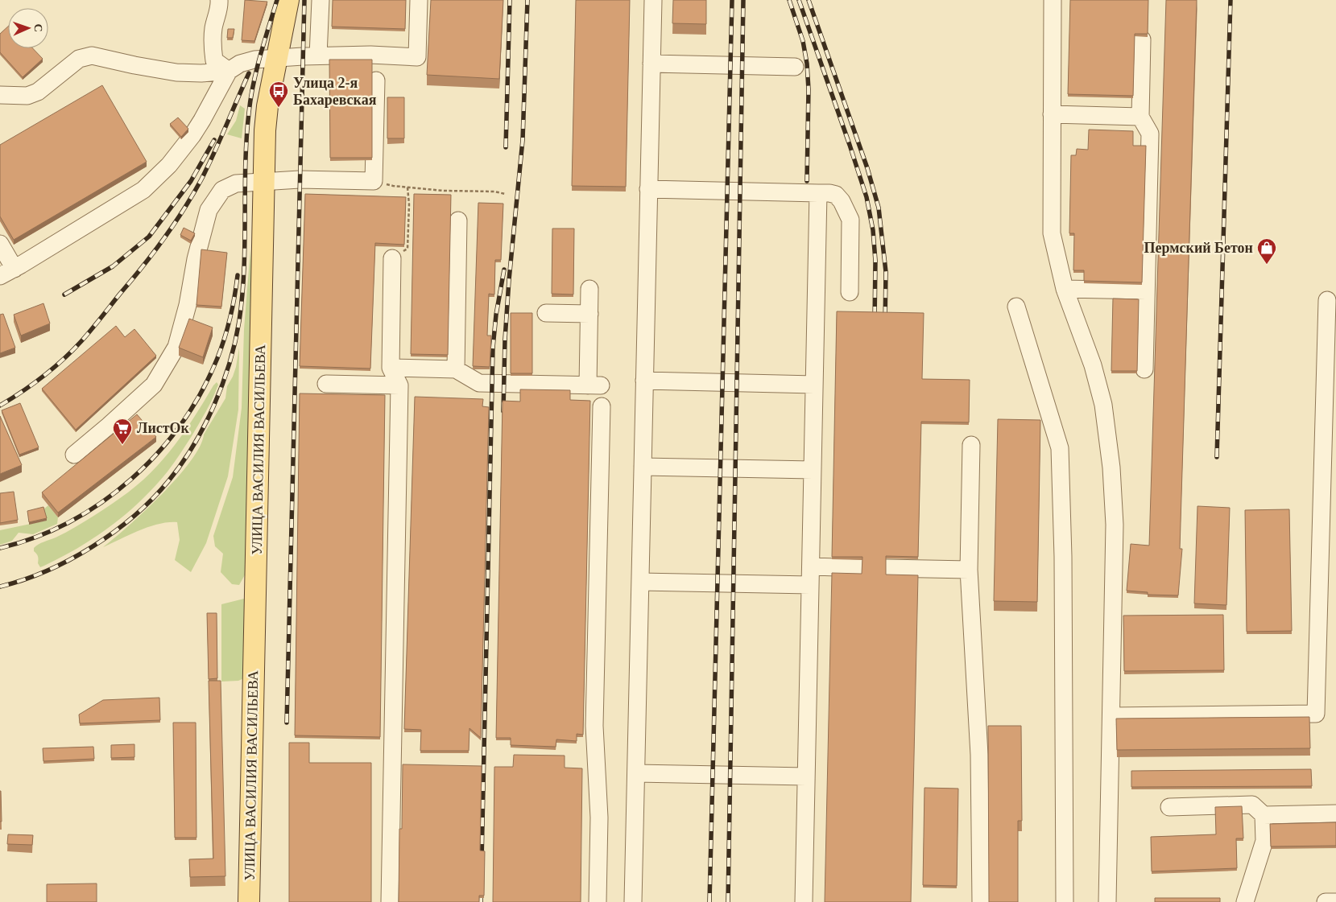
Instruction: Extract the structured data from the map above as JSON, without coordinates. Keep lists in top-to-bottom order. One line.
{"streets":{"main road":["УЛИЦА ВАСИЛИЯ ВАСИЛЬЕВА"]},"places":{"bus stop":["Улица 2-я Бахаревская"],"shop":["Пермский Бетон"],"supermarket":["ЛистОк"]},"north":"right"}
